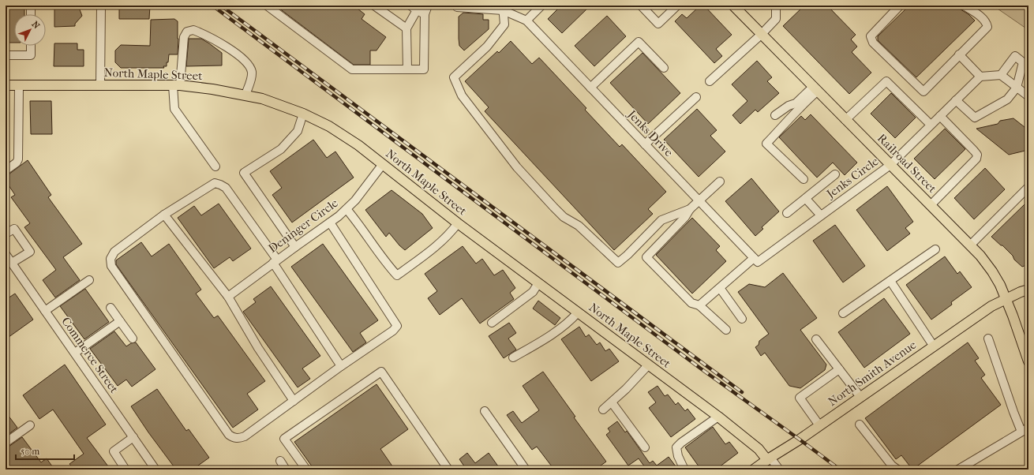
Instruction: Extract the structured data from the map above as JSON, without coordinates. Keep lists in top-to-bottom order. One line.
{"streets":{"main road":["North Maple Street","Railroad Street","North Smith Avenue"],"street":["Jenks Drive","Jenks Circle","Deninger Circle","Commerce Street"]},"crossings":[["North Maple Street","Deninger Circle"],["North Maple Street","North Smith Avenue"],["Jenks Drive","Jenks Circle"],["Railroad Street","Jenks Circle"],["Railroad Street","North Smith Avenue"]],"scale_bar":"50 m","north":"top right"}
